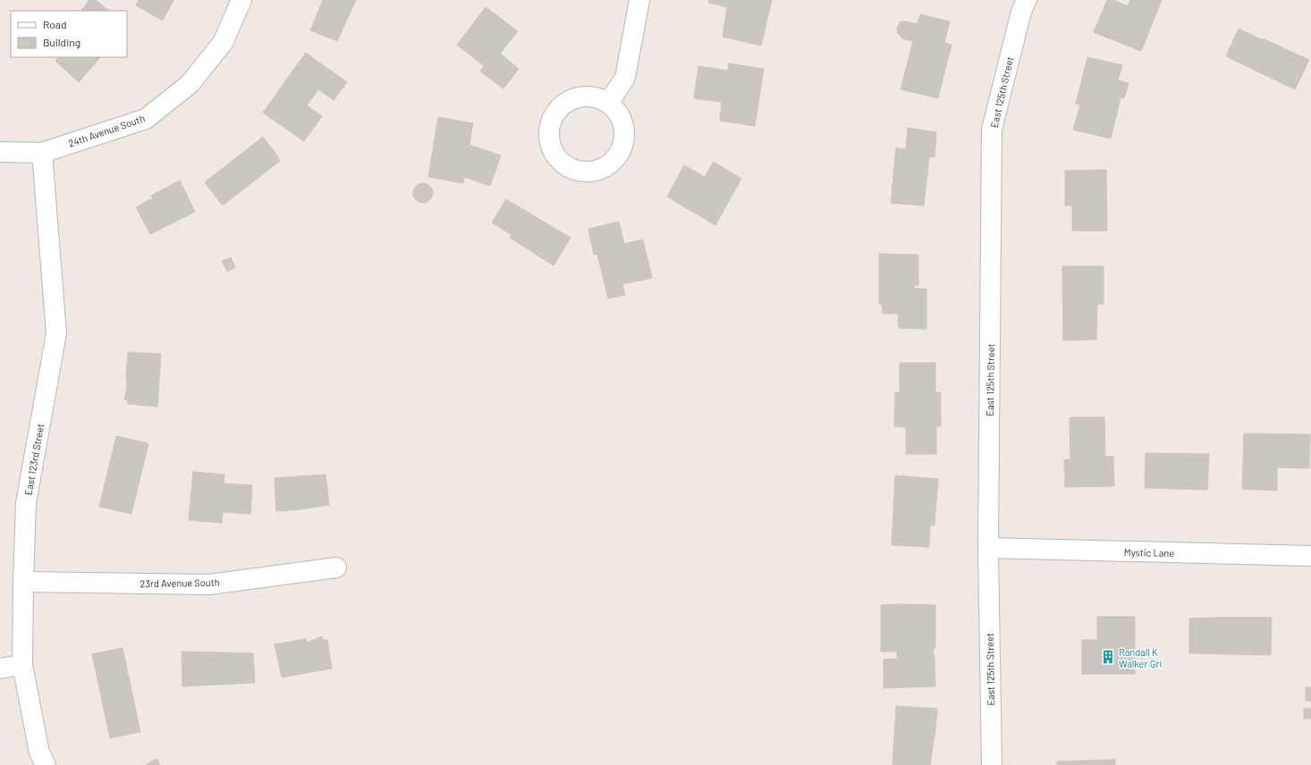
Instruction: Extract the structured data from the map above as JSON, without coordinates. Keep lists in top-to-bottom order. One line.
{"streets":{"street":["East 125th Street","24th Avenue South","East 123rd Street","Mystic Lane","23rd Avenue South"]},"crossings":[["East 125th Street","Mystic Lane"],["24th Avenue South","East 123rd Street"],["East 123rd Street","23rd Avenue South"]],"places":{"building":["Randall K Walker Gri"]},"legend":["Road","Building"]}
